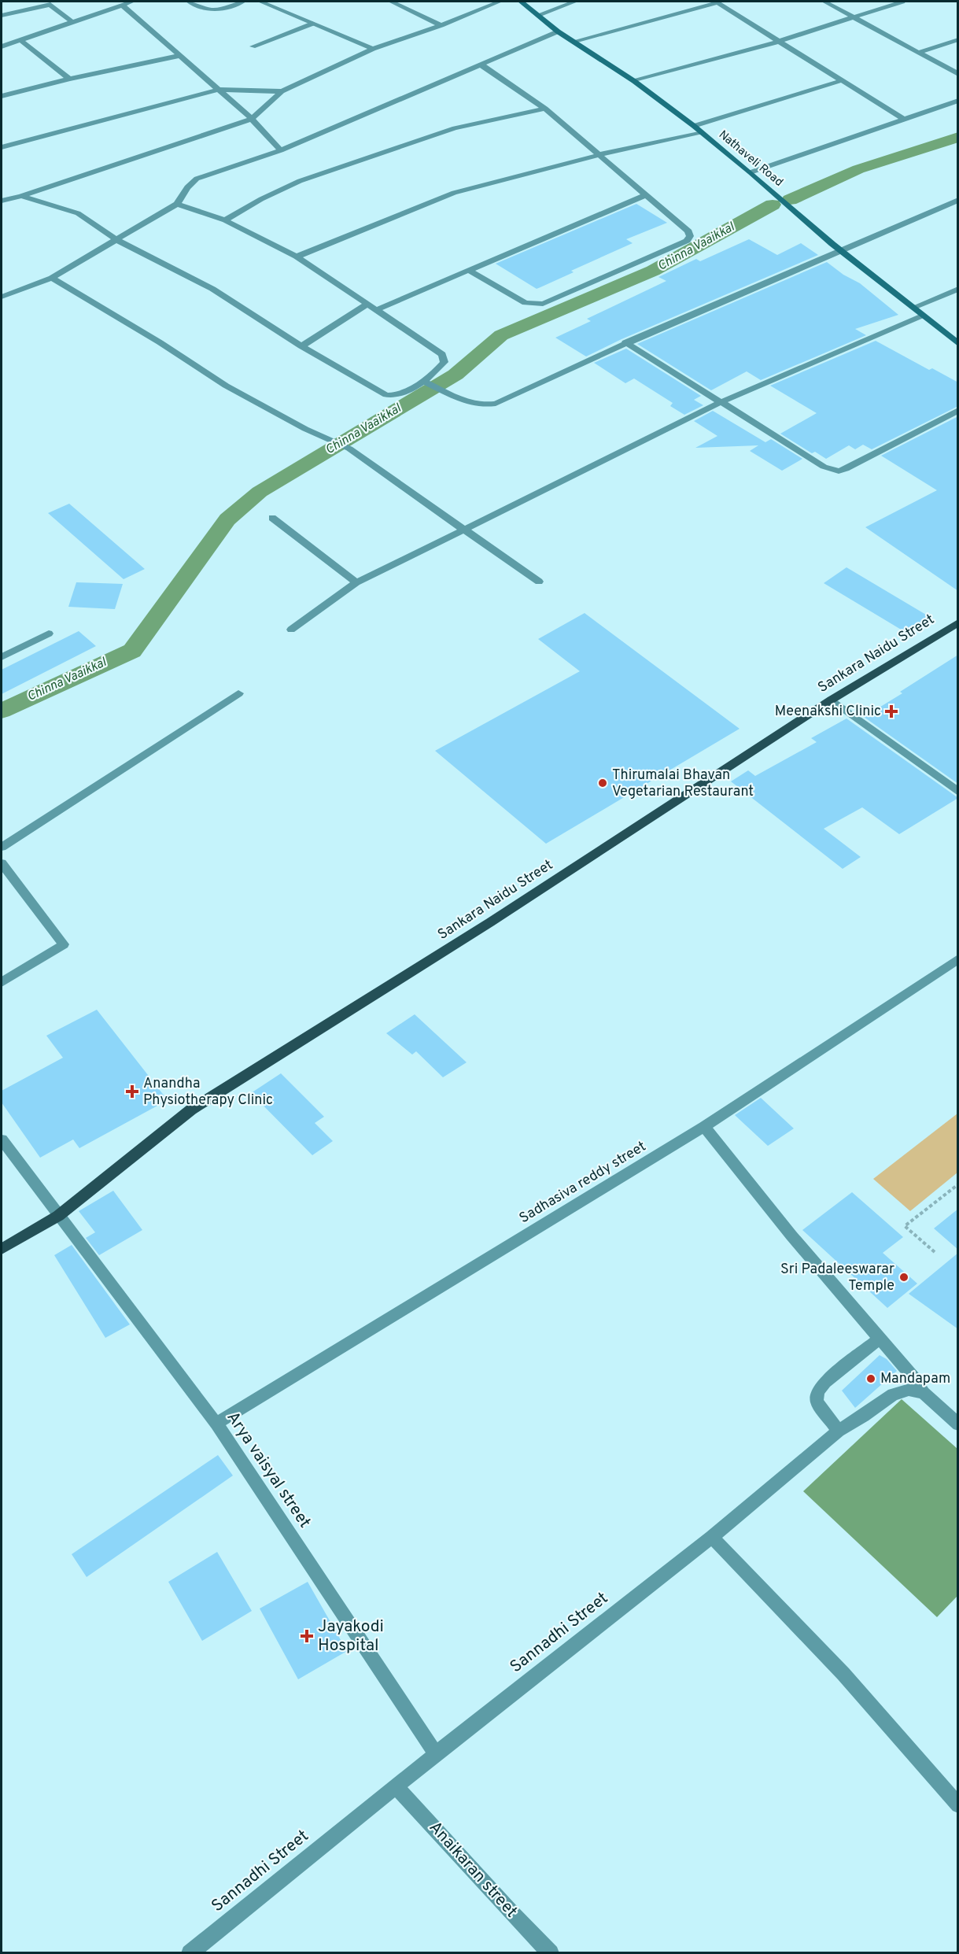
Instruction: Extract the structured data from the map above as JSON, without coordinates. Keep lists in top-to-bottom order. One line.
{"streets":{"main road":["Sankara Naidu Street"],"street":["Nathaveli Road","Sadhasiva reddy street","Arya vaisyal street","Sannadhi Street","Anaikaran street"]},"crossings":[["Sankara Naidu Street","Arya vaisyal street"],["Sadhasiva reddy street","Arya vaisyal street"],["Arya vaisyal street","Sannadhi Street"],["Sannadhi Street","Anaikaran street"]],"water":["Chinna Vaaikkal"],"places":{"health":["Meenakshi Clinic","Anandha Physiotherapy Clinic","Jayakodi Hospital"],"other":["Thirumalai Bhavan Vegetarian Restaurant","Sri Padaleeswarar Temple","Mandapam"]}}
